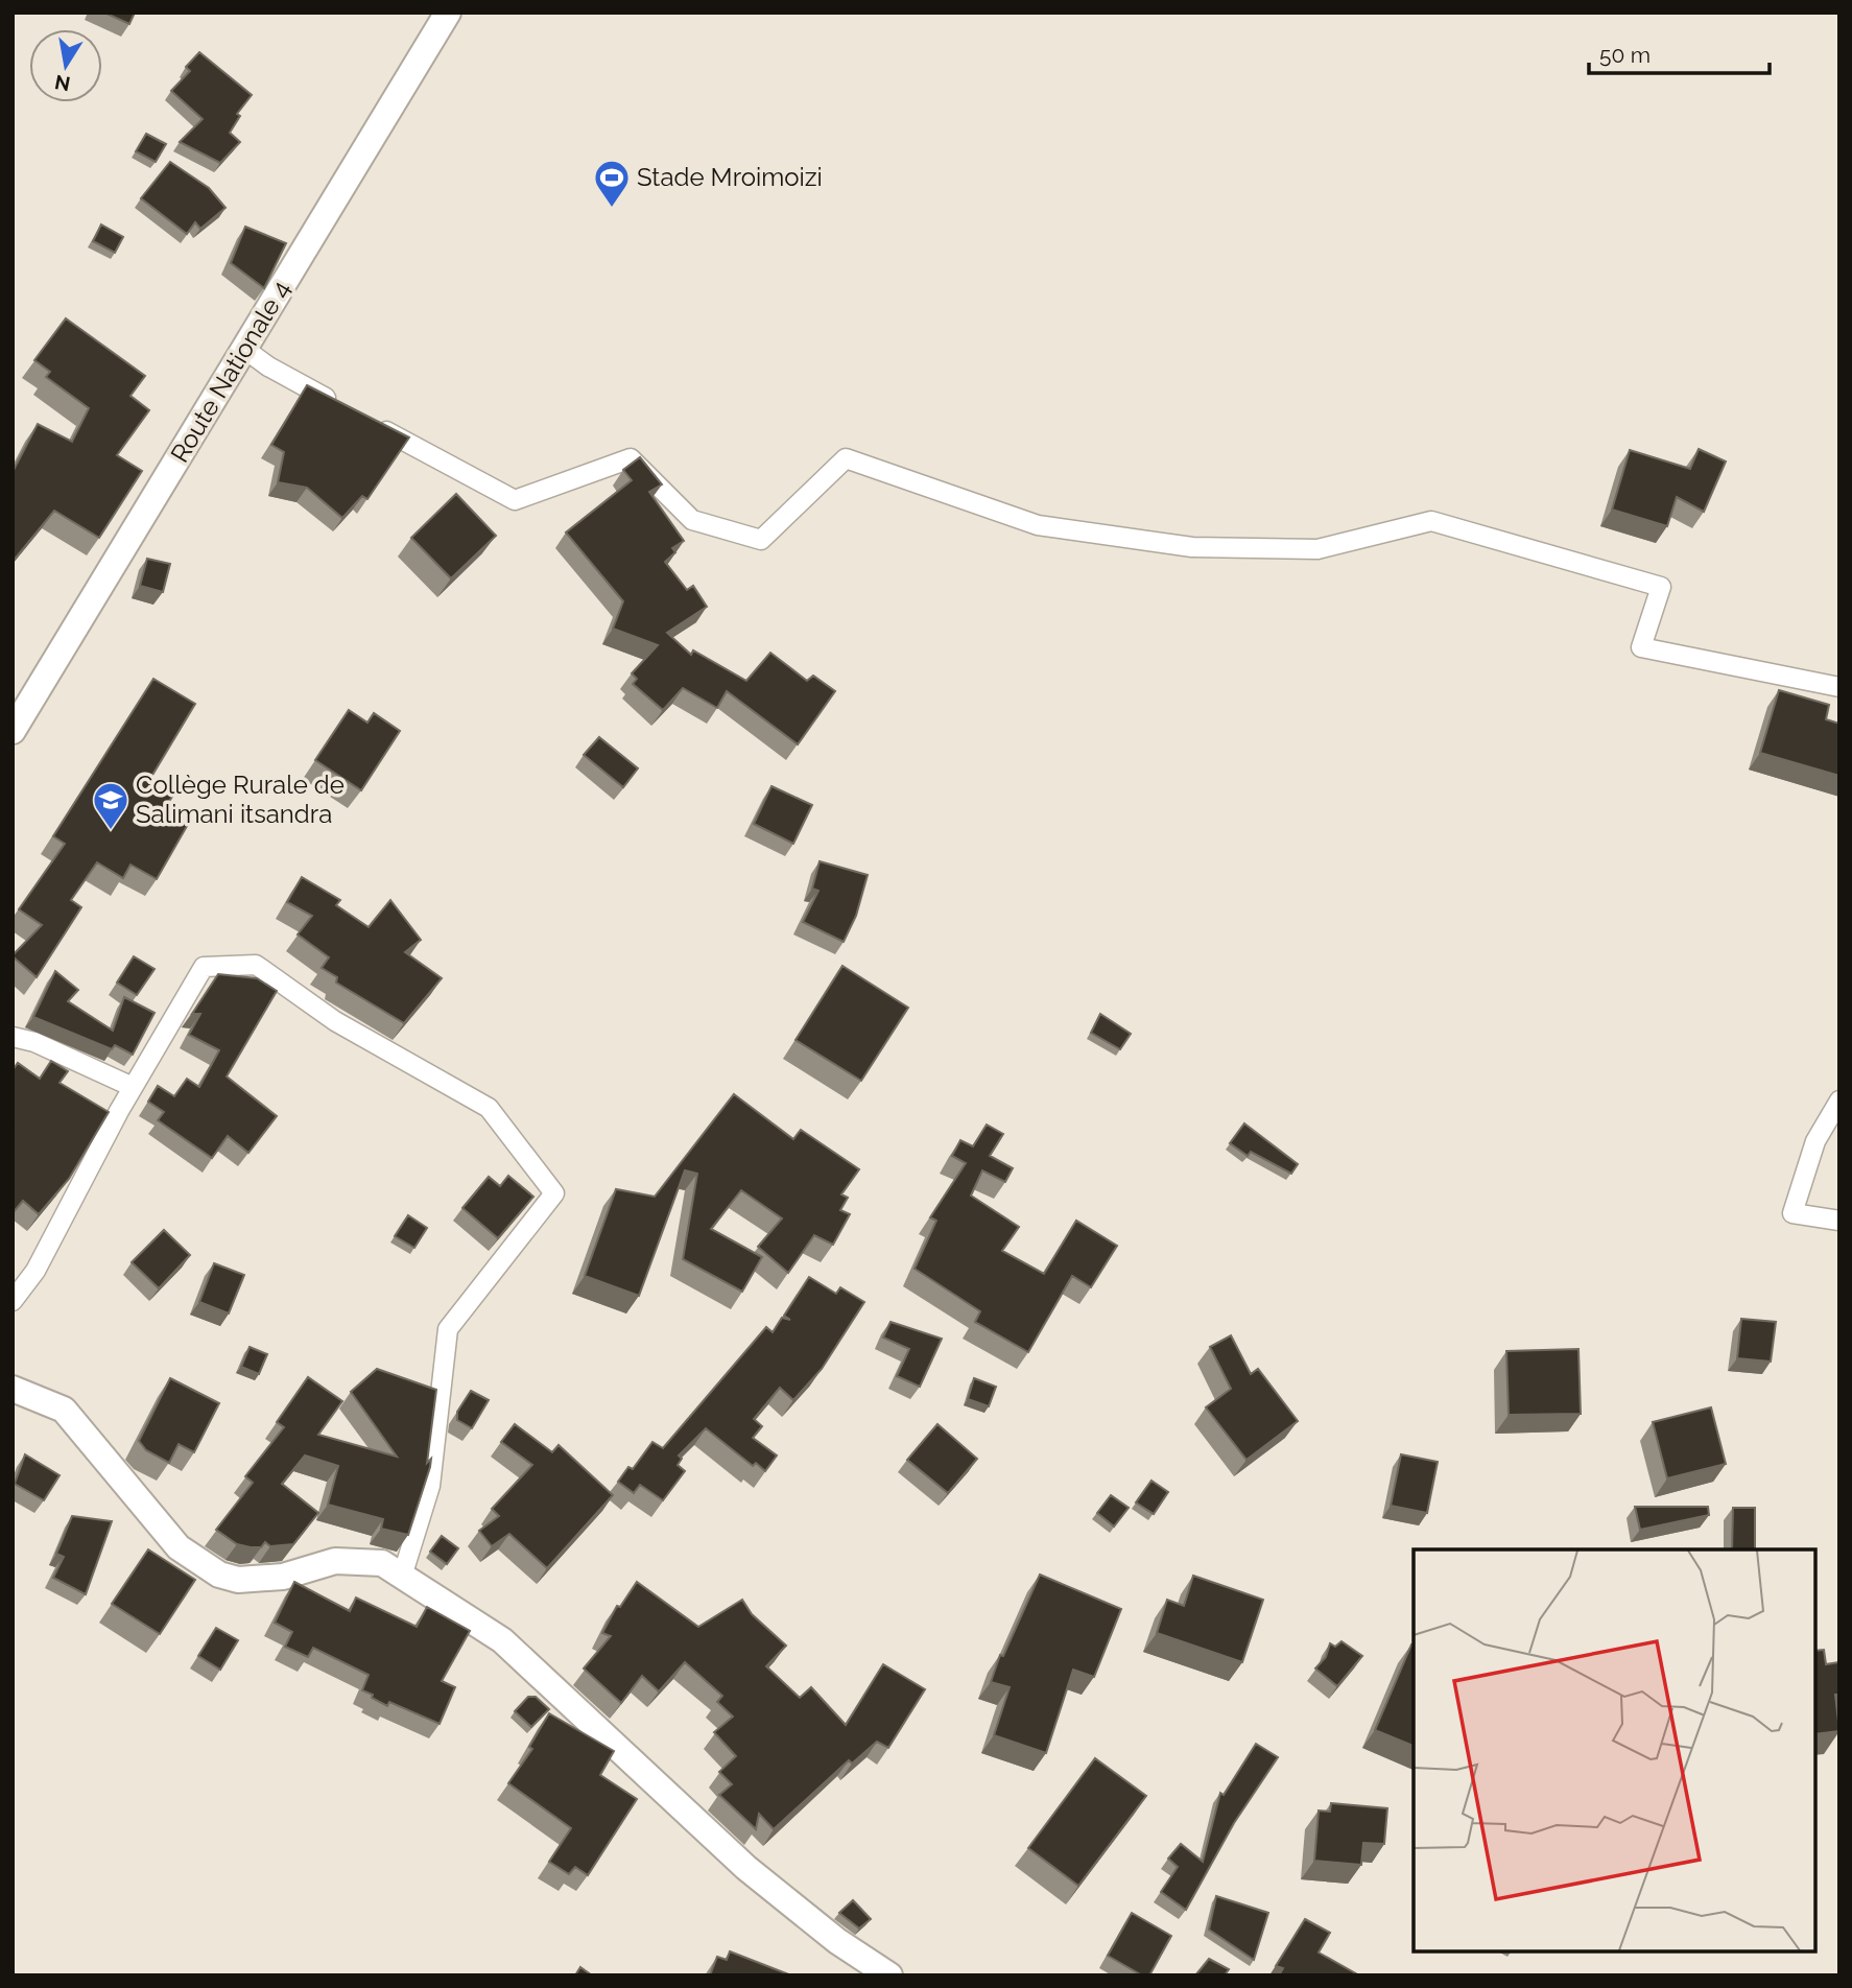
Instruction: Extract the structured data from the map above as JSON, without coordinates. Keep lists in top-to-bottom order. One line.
{"streets":{"main road":["Route Nationale 4"]},"places":{"sports":["Stade Mroimoizi"],"school or university":["Collège Rurale de Salimani itsandra"]},"scale_bar":"50 m","north":"bottom"}
